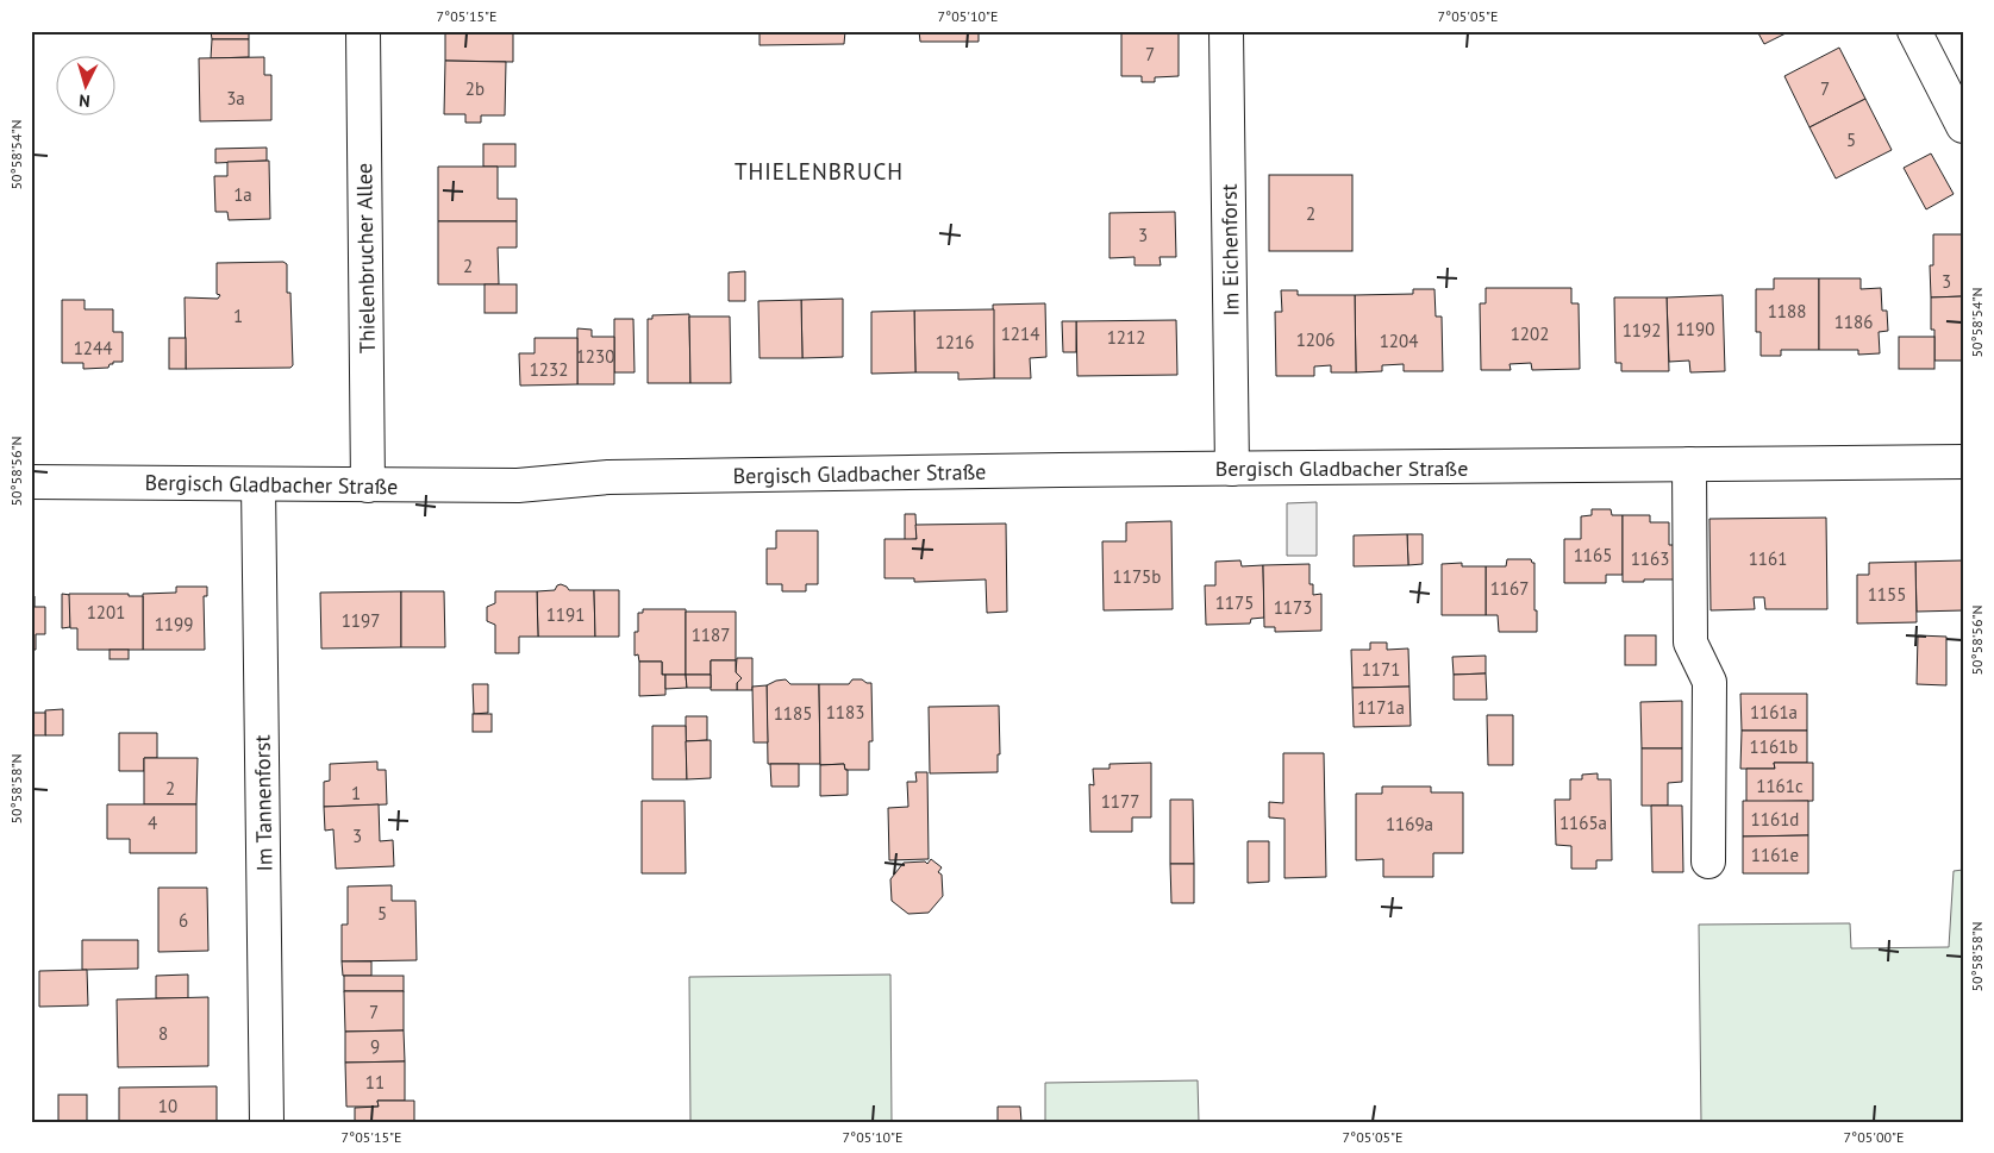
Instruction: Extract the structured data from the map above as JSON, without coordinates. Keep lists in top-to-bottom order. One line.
{"streets":{"street":["Im Eichenforst","Thielenbrucher Allee","Bergisch Gladbacher Straße","Im Tannenforst"]},"crossings":[["Im Eichenforst","Bergisch Gladbacher Straße"],["Thielenbrucher Allee","Bergisch Gladbacher Straße"],["Bergisch Gladbacher Straße","Im Tannenforst"]],"districts":["THIELENBRUCH"],"house_numbers":["7","2b","7","3a","5","1a","2","3","2","3","1188","1","1186","1190","1192","1214","1202","1212","1206","1204","1216","1244","1230","1232","1165","1163","1161","1175b","1167","1155","1175","1173","1201","1191","1197","1199","1187","1171","1171a","1183","1161a","1185","1161b","1161c","2","1","1177","1161d","4","1165a","1169a","3","1161e","5","6","7","8","9","11","10"],"north":"bottom","coordinates":["7°05'15\"E","7°05'10\"E","7°05'05\"E","50°58'54\"N","50°58'56\"N","50°58'58\"N","7°05'00\"E"]}
